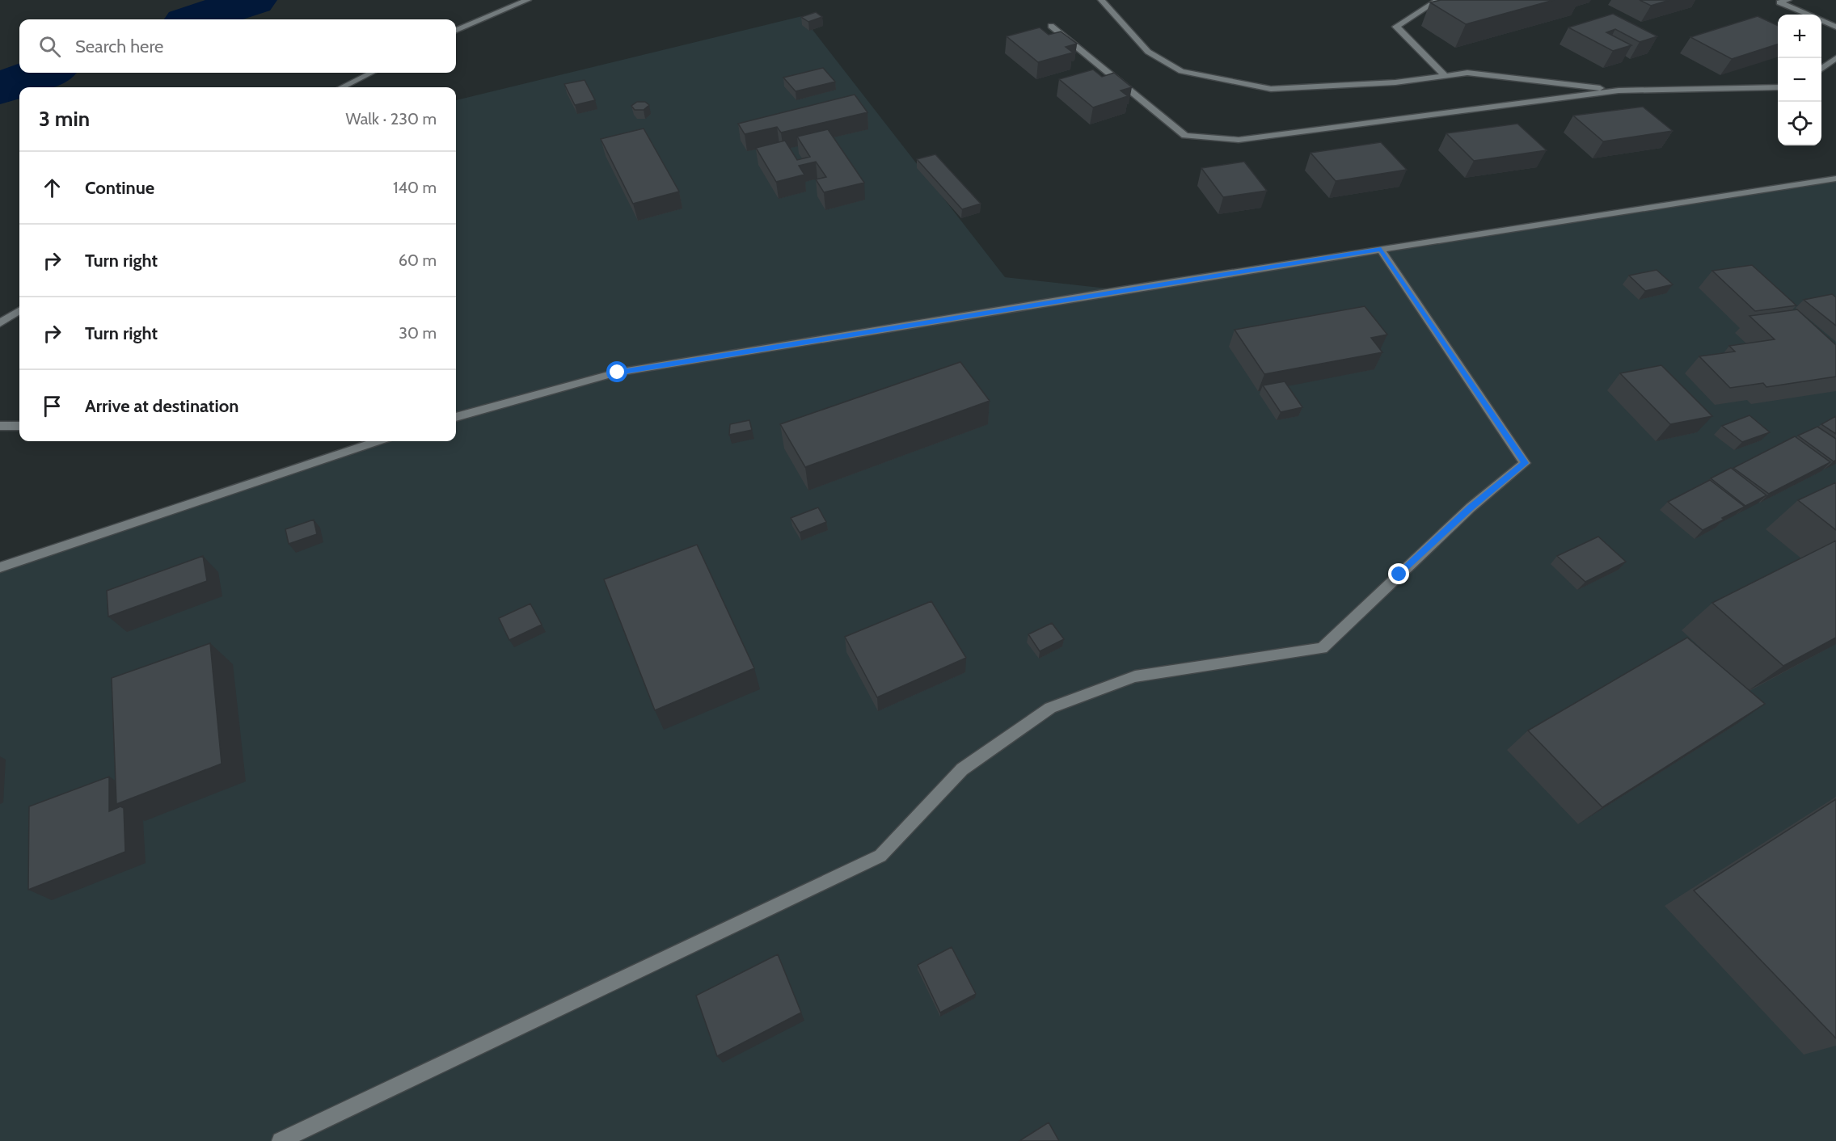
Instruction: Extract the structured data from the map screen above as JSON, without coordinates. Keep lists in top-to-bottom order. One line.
{"page":{"map_buttons":["+","−"],"search":"Search here","heading":["3 min","Walk · 230 m"],"list":[["Continue","140 m"],["Turn right","60 m"],["Turn right","30 m"],"Arrive at destination"]}}
